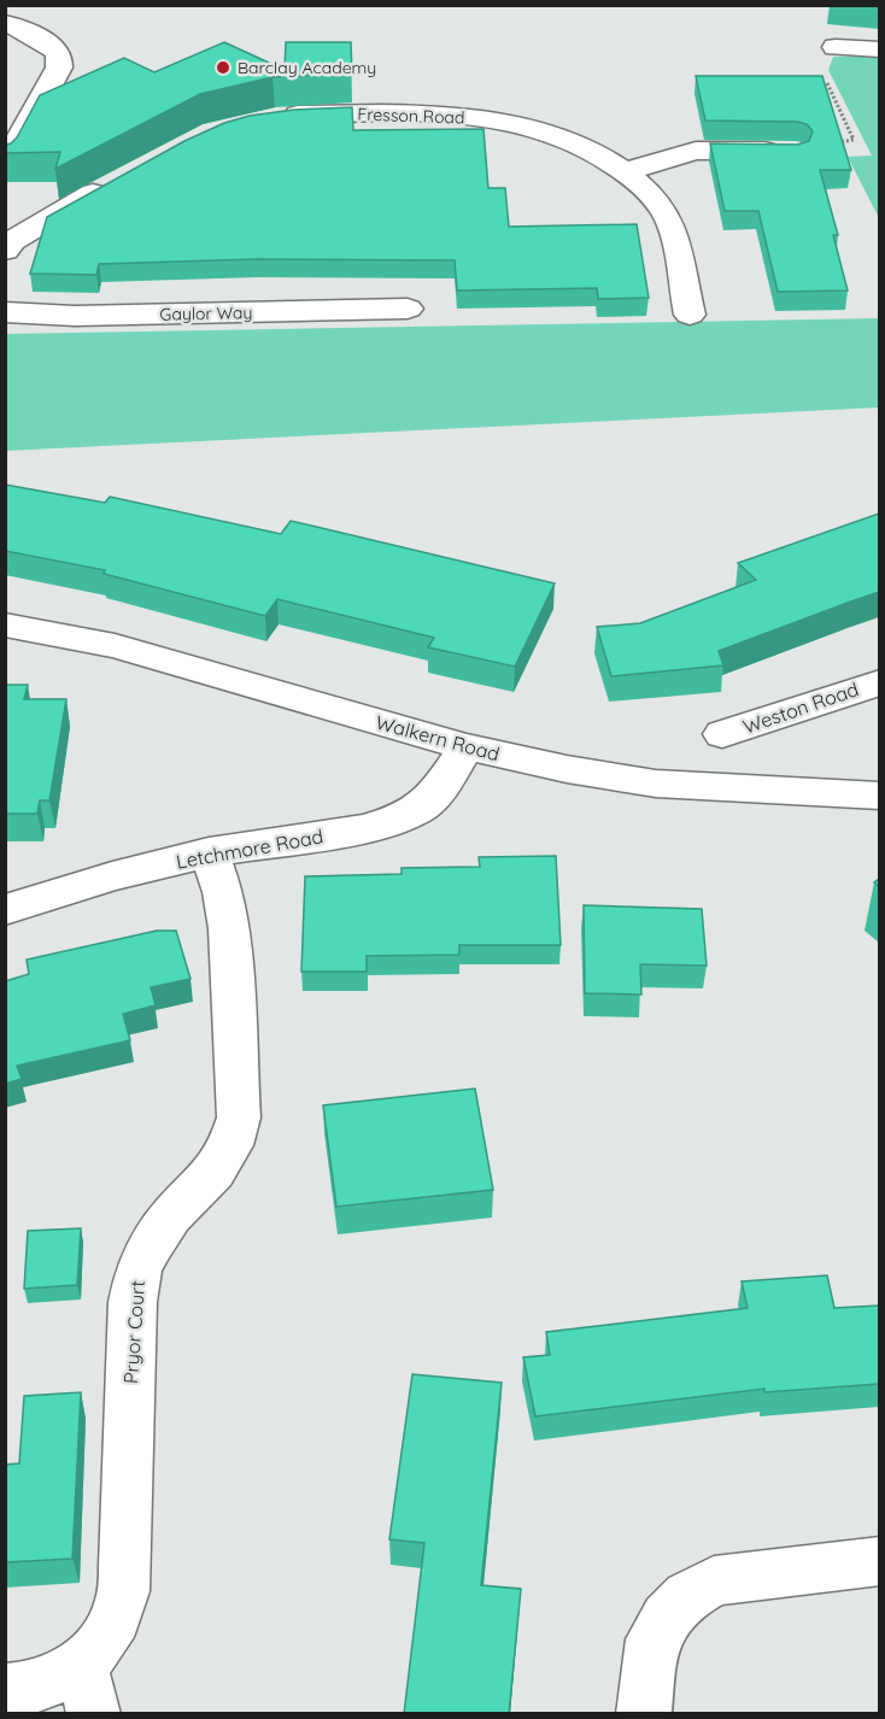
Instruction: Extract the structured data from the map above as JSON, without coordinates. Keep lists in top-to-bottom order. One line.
{"streets":{"street":["Fresson Road","Gaylor Way","Weston Road","Walkern Road","Letchmore Road","Pryor Court"]},"crossings":[["Walkern Road","Letchmore Road"],["Letchmore Road","Pryor Court"]],"places":["Barclay Academy"]}
